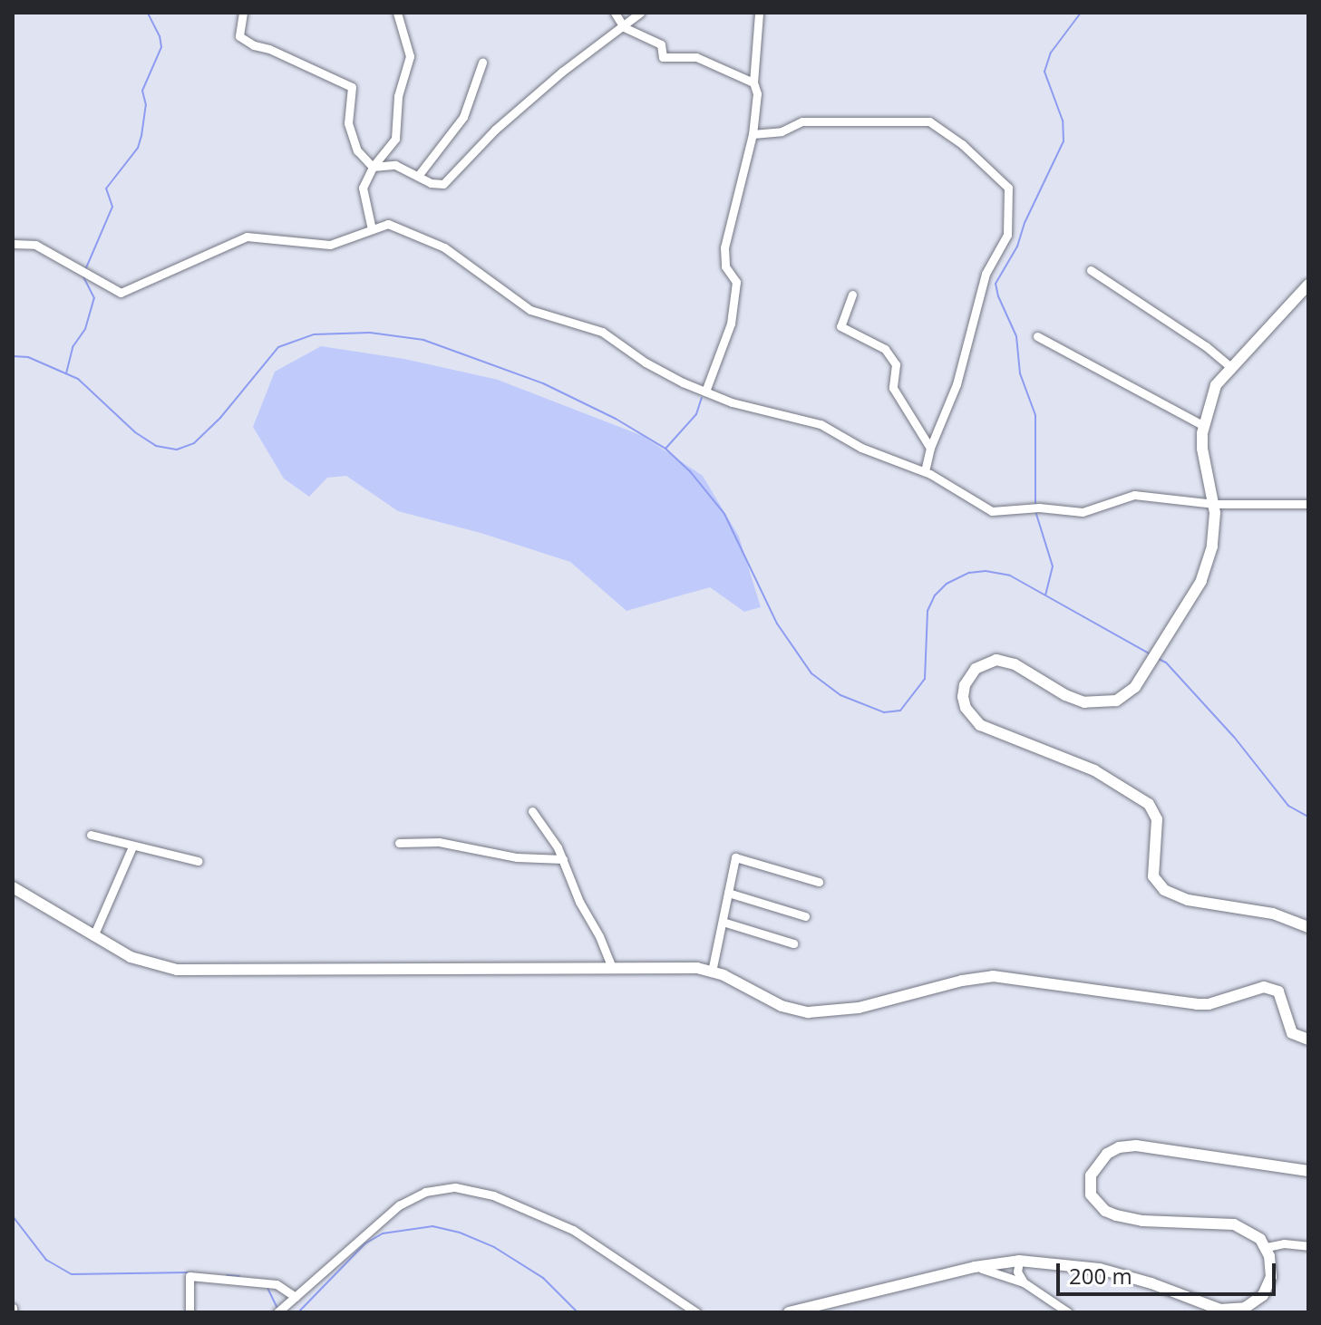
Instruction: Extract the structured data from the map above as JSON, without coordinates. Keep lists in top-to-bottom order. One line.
{"scale_bar":"200 m"}
